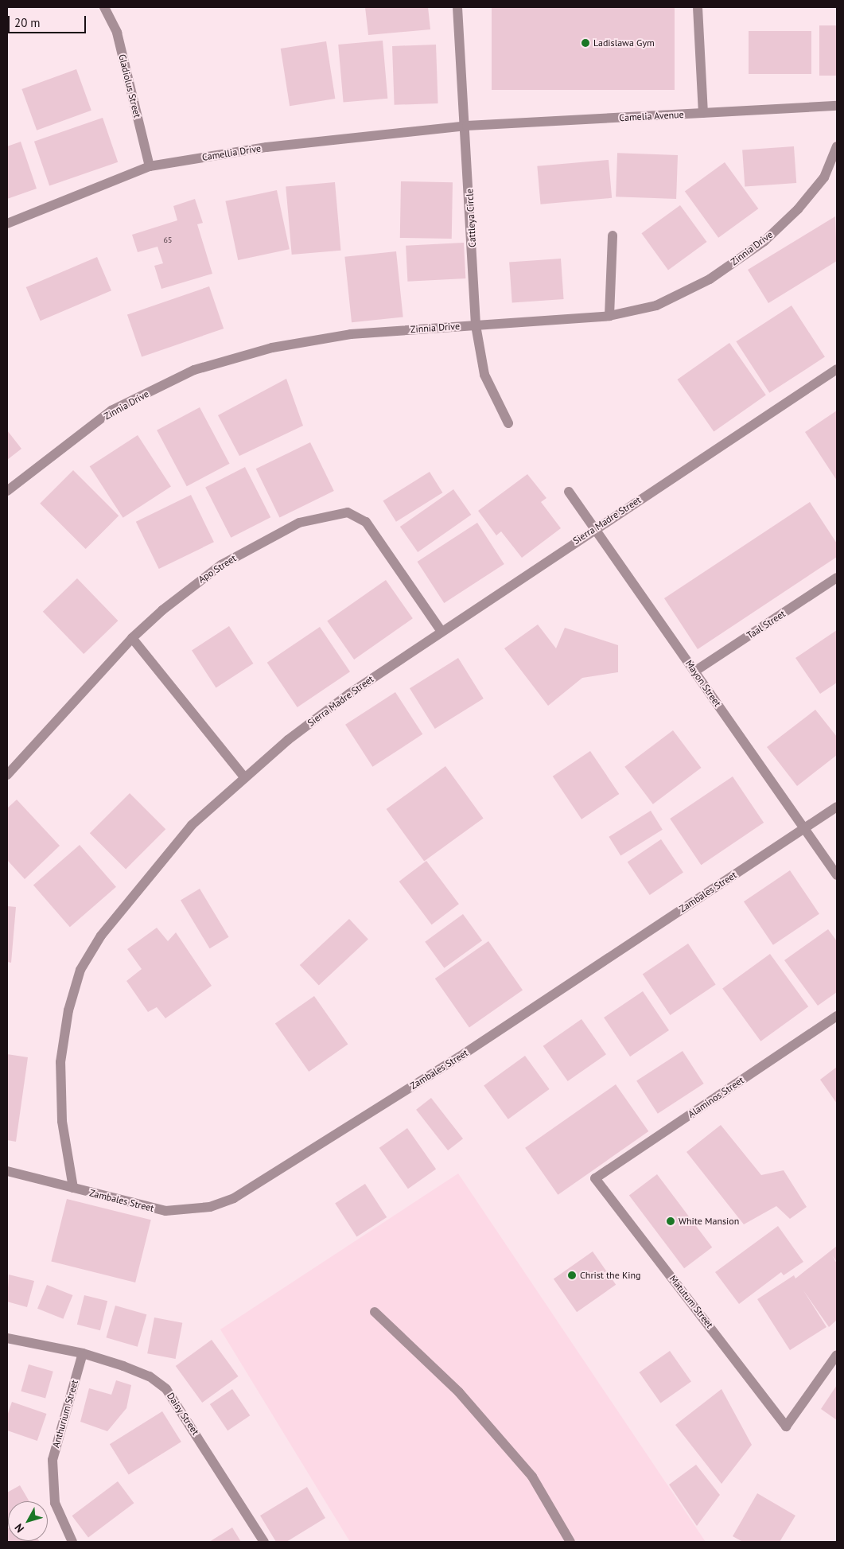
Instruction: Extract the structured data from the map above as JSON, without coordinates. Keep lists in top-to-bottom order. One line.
{"streets":{"street":["Gladiolus Street","Camelia Avenue","Camellia Drive","Cattleya Circle","Zinnia Drive","Sierra Madre Street","Apo Street","Taal Street","Mayon Street","Zambales Street","Alaminos Street","Matutum Street","Anthurium Street","Daisy Street"]},"crossings":[["Gladiolus Street","Camellia Drive"],["Camelia Avenue","Camellia Drive"],["Camelia Avenue","Cattleya Circle"],["Camellia Drive","Cattleya Circle"],["Cattleya Circle","Zinnia Drive"],["Sierra Madre Street","Apo Street"],["Sierra Madre Street","Mayon Street"],["Sierra Madre Street","Zambales Street"],["Taal Street","Mayon Street"],["Mayon Street","Zambales Street"],["Alaminos Street","Matutum Street"],["Anthurium Street","Daisy Street"]],"places":["Ladislawa Gym","White Mansion","Christ the King"],"house_numbers":["65"],"scale_bar":"20 m","north":"bottom left"}
